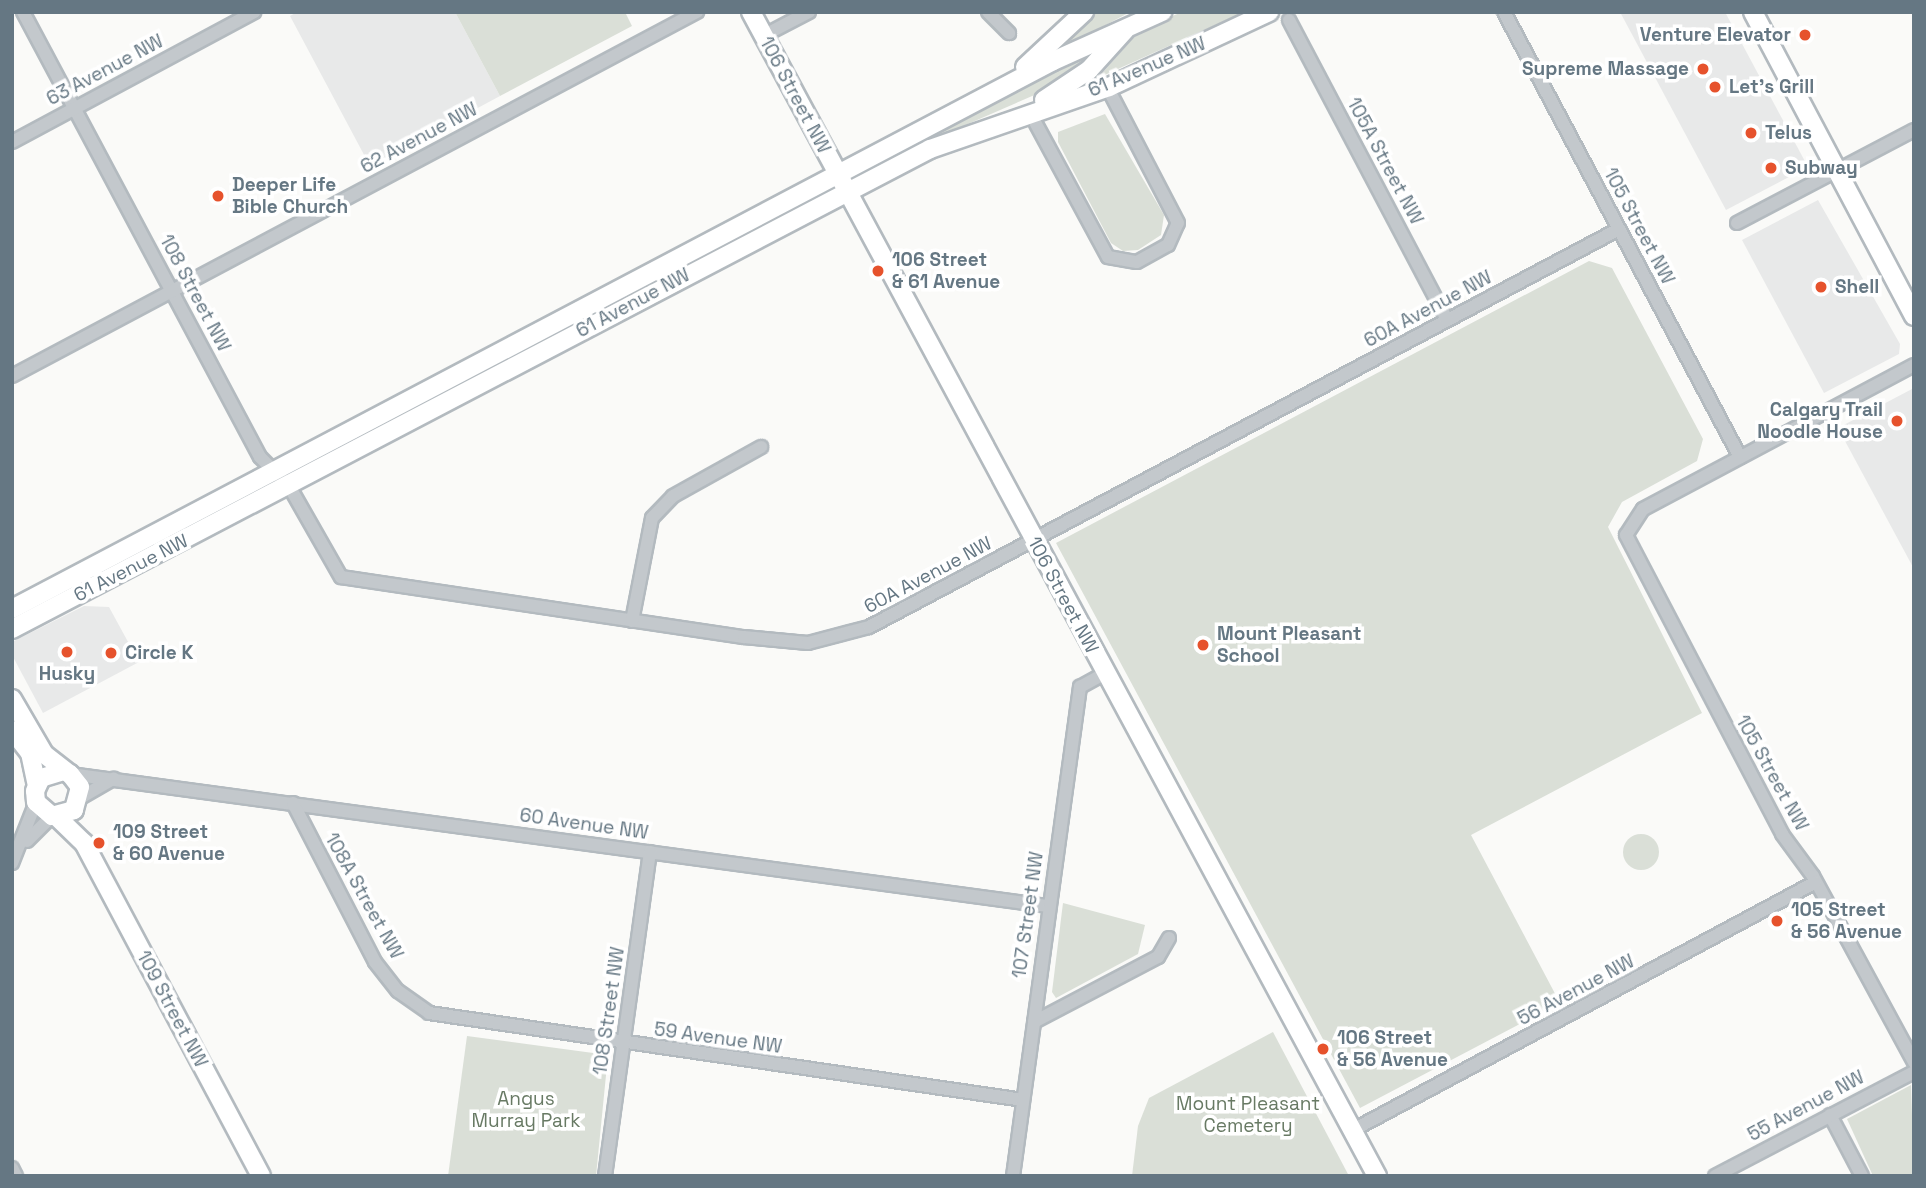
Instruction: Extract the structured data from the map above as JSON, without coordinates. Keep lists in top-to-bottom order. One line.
{"streets":{"main road":["61 Avenue NW","106 Street NW","109 Street NW"],"street":["63 Avenue NW","62 Avenue NW","105A Street NW","105 Street NW","108 Street NW","60A Avenue NW","60 Avenue NW","108A Street NW","107 Street NW","56 Avenue NW","59 Avenue NW","55 Avenue NW"]},"crossings":[["61 Avenue NW","106 Street NW"],["61 Avenue NW","108 Street NW"],["63 Avenue NW","108 Street NW"],["106 Street NW","60A Avenue NW"],["106 Street NW","107 Street NW"],["106 Street NW","56 Avenue NW"],["62 Avenue NW","108 Street NW"],["105A Street NW","60A Avenue NW"],["105 Street NW","60A Avenue NW"],["105 Street NW","56 Avenue NW"],["108 Street NW","60A Avenue NW"],["108 Street NW","60 Avenue NW"],["108 Street NW","59 Avenue NW"],["60 Avenue NW","108A Street NW"],["60 Avenue NW","107 Street NW"],["60 Avenue NW","109 Street NW"],["108A Street NW","59 Avenue NW"],["107 Street NW","59 Avenue NW"]],"parks":["Angus Murray Park","Mount Pleasant Cemetery"],"places":["Venture Elevator","Supreme Massage","Let's Grill","Telus","Subway","Deeper Life Bible Church","106 Street & 61 Avenue","Shell","Calgary Trail Noodle House","Mount Pleasant School","Husky","Circle K","109 Street & 60 Avenue","105 Street & 56 Avenue","106 Street & 56 Avenue"]}
